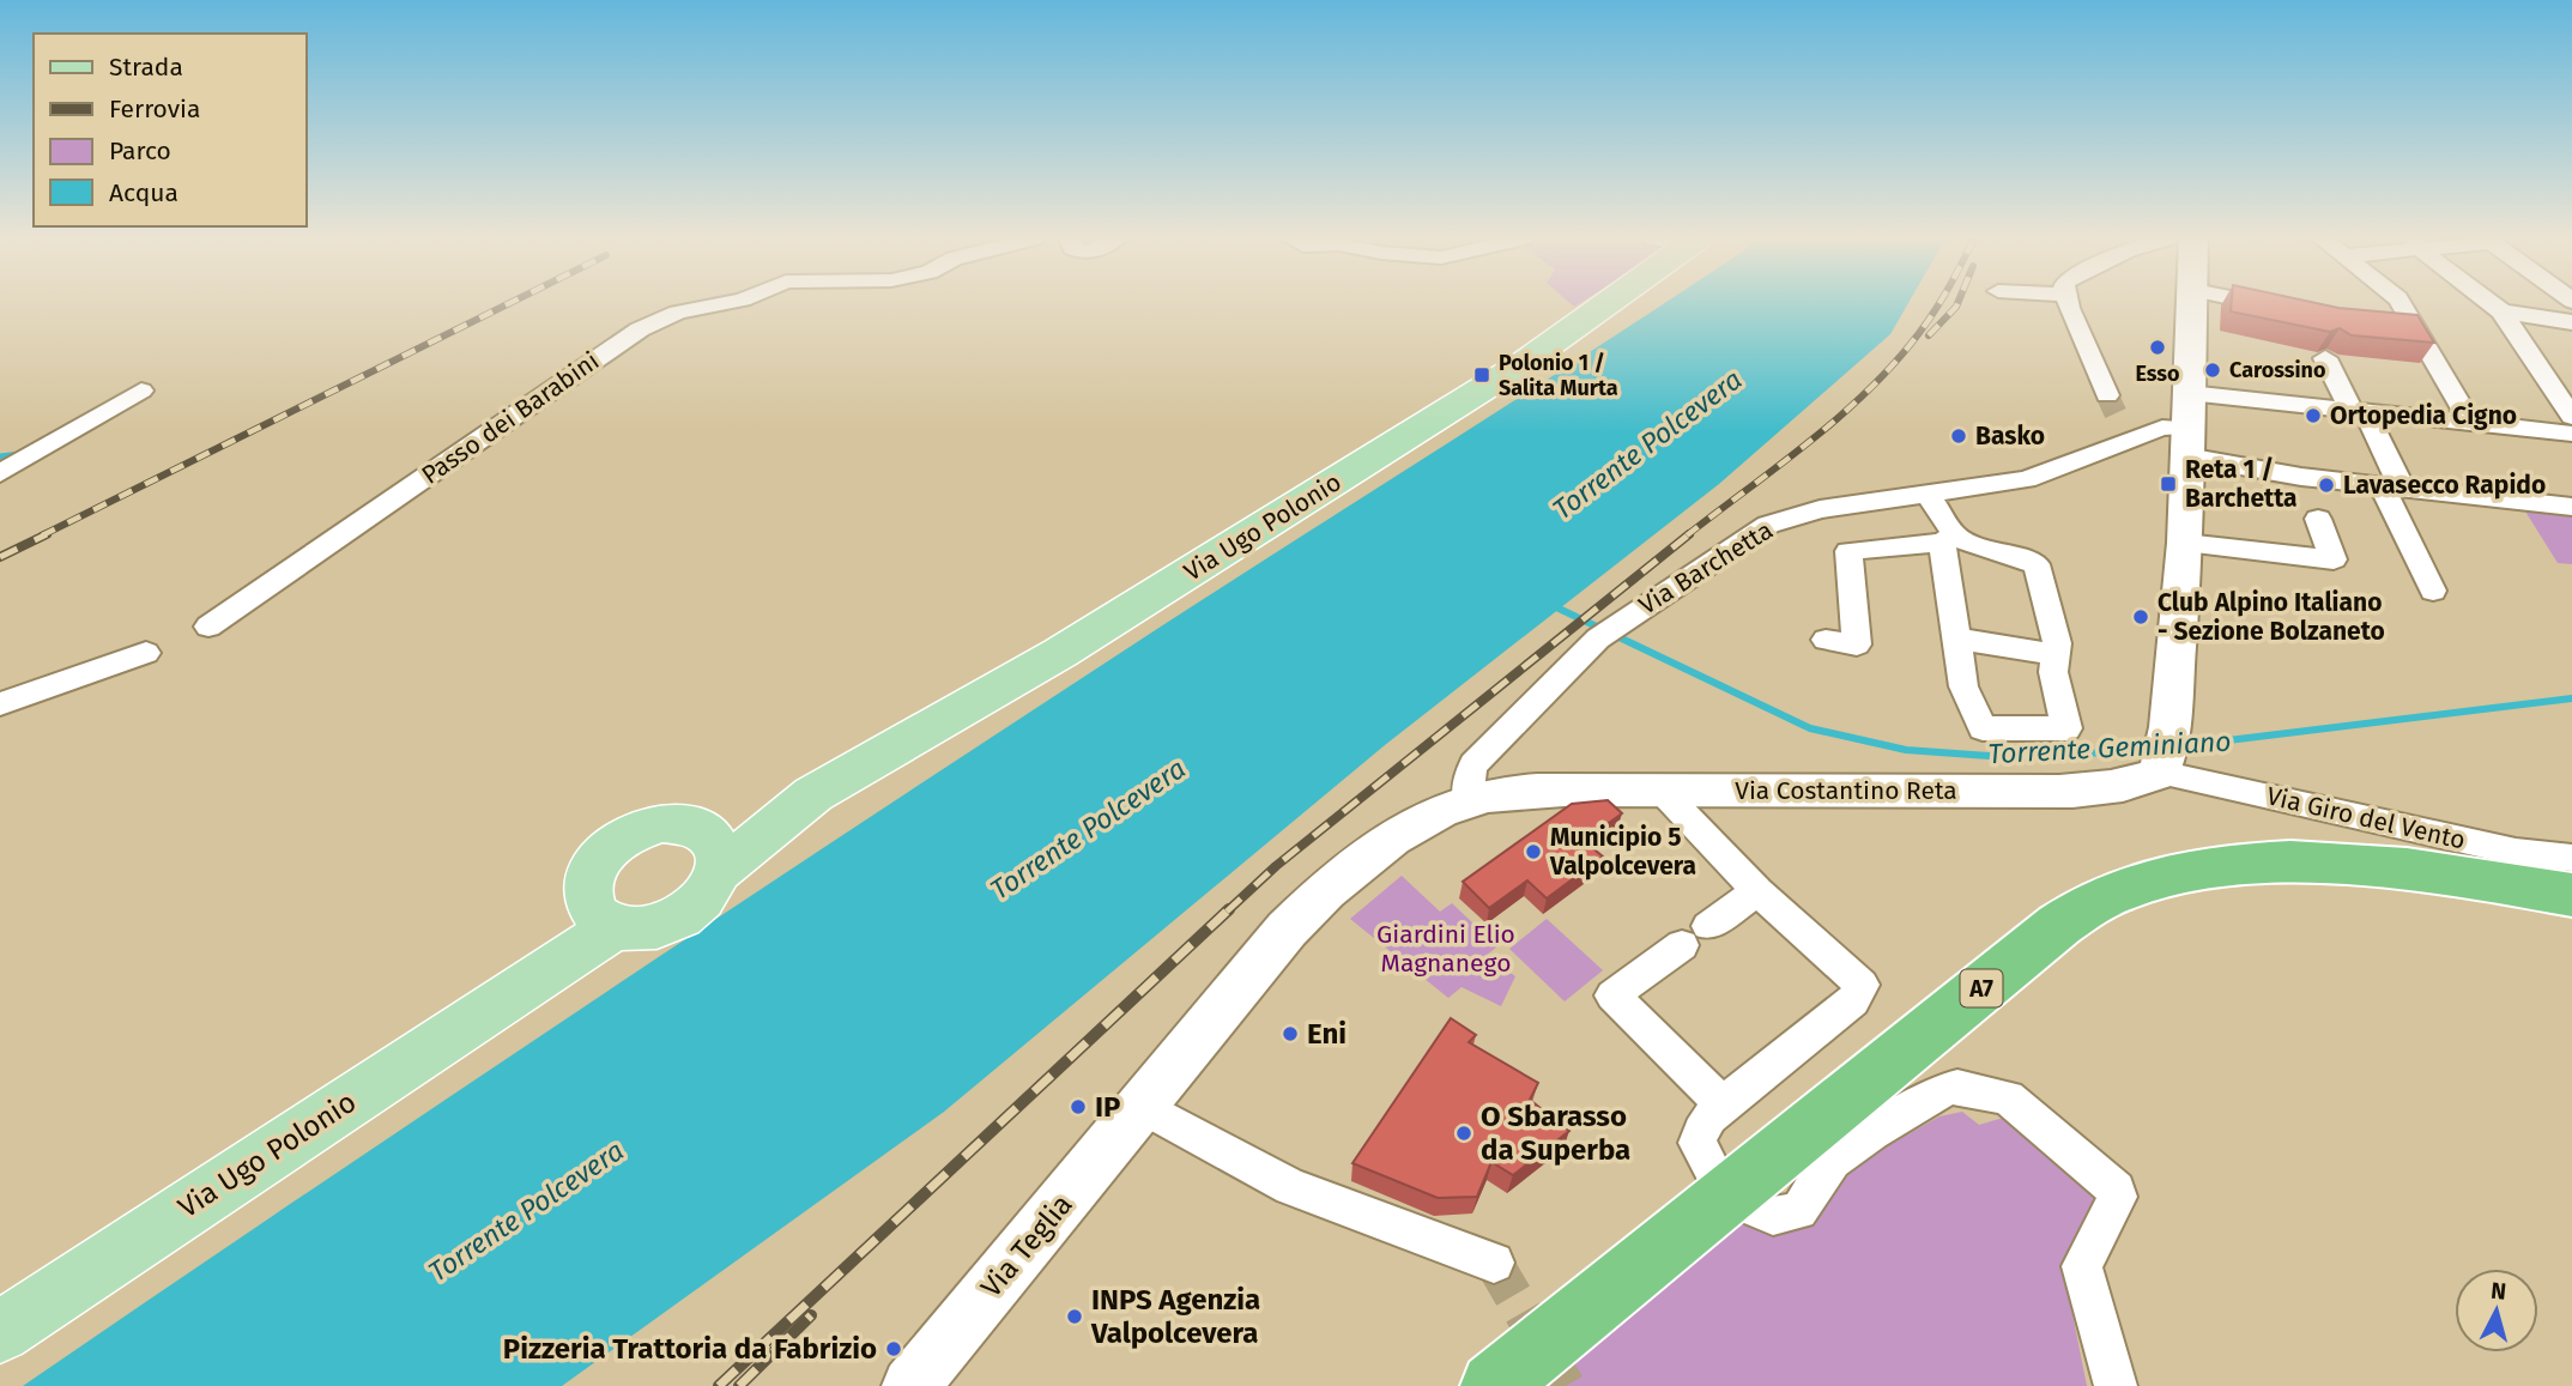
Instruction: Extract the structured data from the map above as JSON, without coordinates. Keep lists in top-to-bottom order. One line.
{"streets":{"highway":["A7"],"main road":["Via Ugo Polonio","Via Costantino Reta","Via Teglia"],"street":["Passo dei Barabini","Via Barchetta","Via Giro del Vento"]},"crossings":[["Via Barchetta","Via Costantino Reta"],["Via Costantino Reta","Via Giro del Vento"],["Via Costantino Reta","Via Teglia"]],"water":["Torrente Polcevera","Torrente Geminiano"],"parks":["Giardini Elio Magnanego"],"places":{"other":["Esso","Carossino","Ortopedia Cigno","Basko","Lavasecco Rapido","Club Alpino Italiano - Sezione Bolzaneto","Municipio 5 Valpolcevera","Eni","IP","O Sbarasso da Superba","INPS Agenzia Valpolcevera","Pizzeria Trattoria da Fabrizio"],"transit":["Polonio 1 / Salita Murta","Reta 1 / Barchetta"]},"legend":["Strada","Ferrovia","Parco","Acqua"],"north":"top"}
